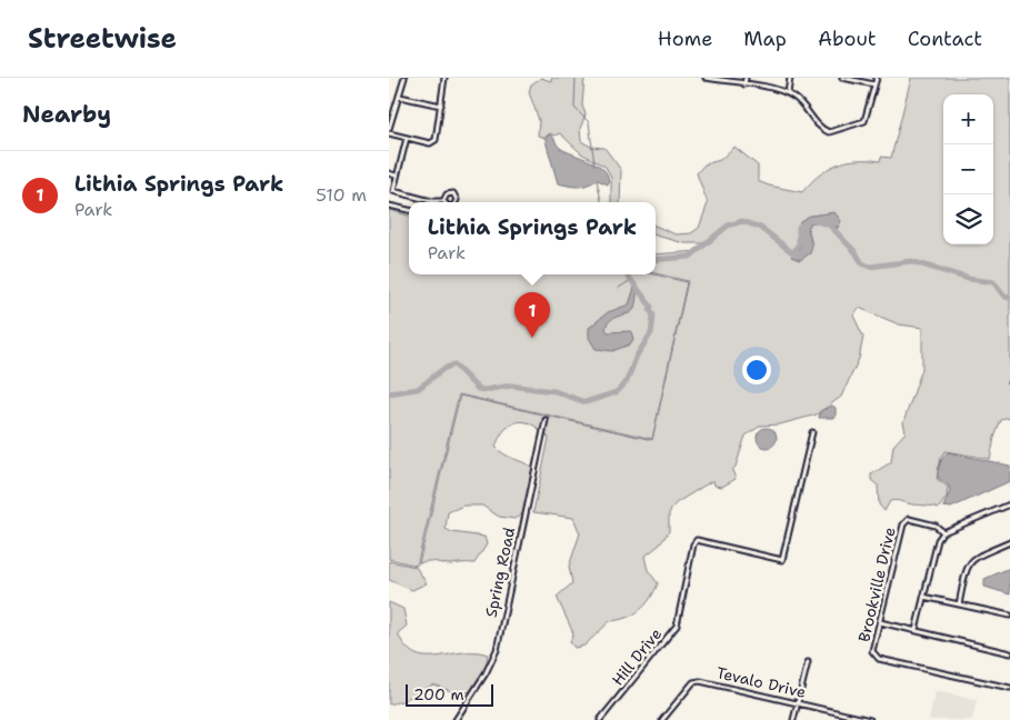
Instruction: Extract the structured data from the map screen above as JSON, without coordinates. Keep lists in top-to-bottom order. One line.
{"streets":{"street":["Spring Road","Brookville Drive","Hill Drive","Tevalo Drive"]},"scale_bar":"200 m","page":{"header":"Streetwise","nav":["Home","Map","About","Contact"],"heading":"Nearby","map_buttons":["+","−"],"list":[{"mark":"1","name":"Lithia Springs Park","note":"Park","value":"510 m"}],"popup":["Lithia Springs Park","Park"],"pins":"1","scale":"200 m"}}
